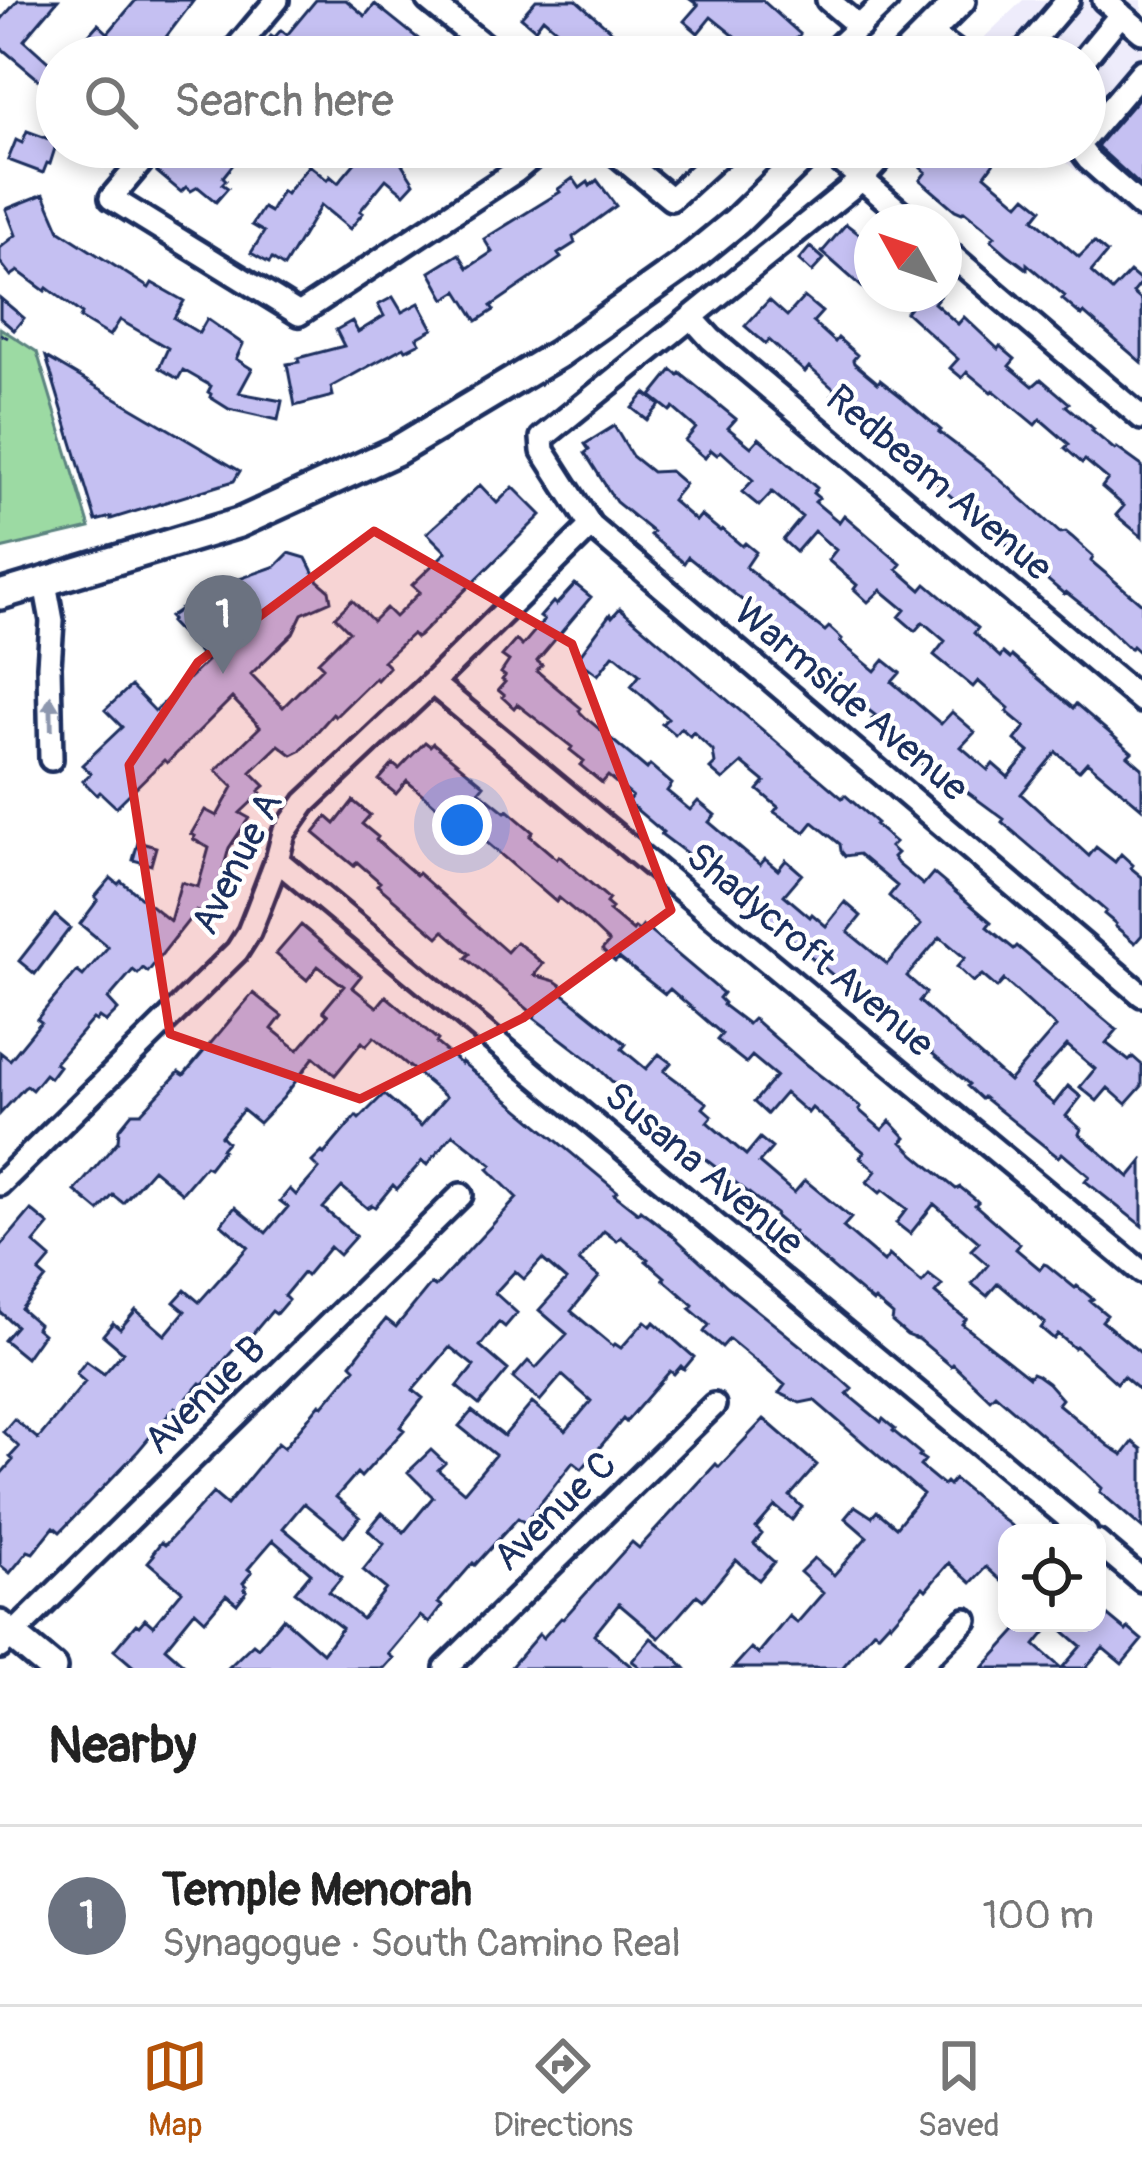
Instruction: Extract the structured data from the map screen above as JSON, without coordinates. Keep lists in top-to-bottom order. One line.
{"streets":{"street":["Redbeam Avenue","Warmside Avenue","Avenue A","Shadycroft Avenue","Susana Avenue","Avenue B","Avenue C"]},"crossings":[["Redbeam Avenue","Warmside Avenue"],["Warmside Avenue","Avenue A"],["Avenue A","Shadycroft Avenue"],["Avenue A","Susana Avenue"]],"north":"top left","page":{"search":"Search here","pins":"1","heading":"Nearby","list":[{"mark":"1","name":"Temple Menorah","note":"Synagogue · South Camino Real","value":"100 m"}],"nav":["Map","Directions","Saved"]}}
